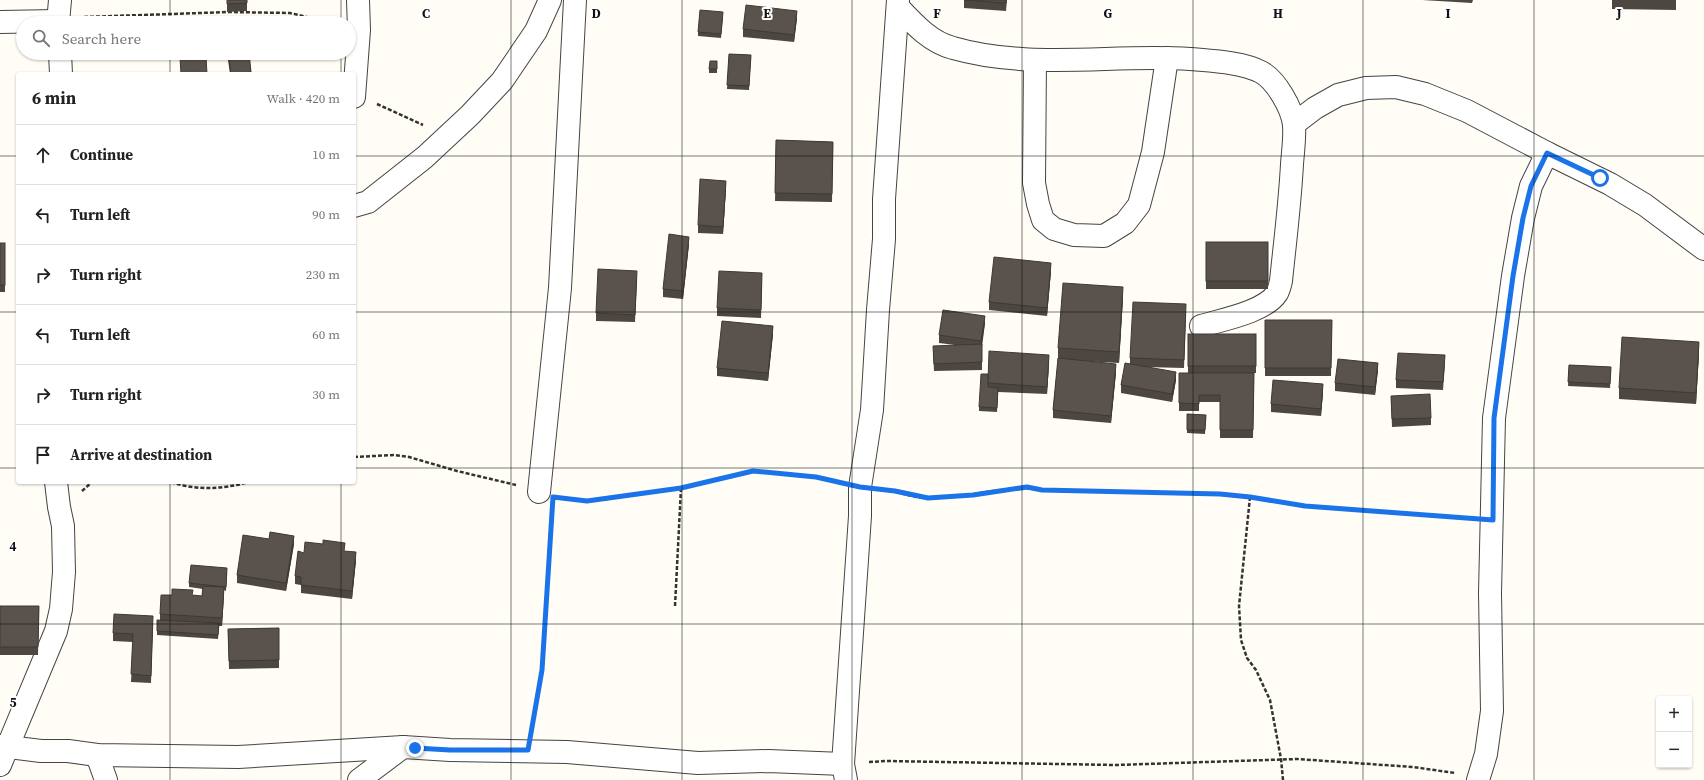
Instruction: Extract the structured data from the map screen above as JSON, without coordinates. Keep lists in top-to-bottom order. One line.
{"page":{"search":"Search here","heading":["6 min","Walk · 420 m"],"list":[["Continue","10 m"],["Turn left","90 m"],["Turn right","230 m"],["Turn left","60 m"],["Turn right","30 m"],"Arrive at destination"],"map_buttons":["+","−"]},"grid":{"columns":["C","D","E","F","G","H","I","J"],"rows":["4","5"]}}
